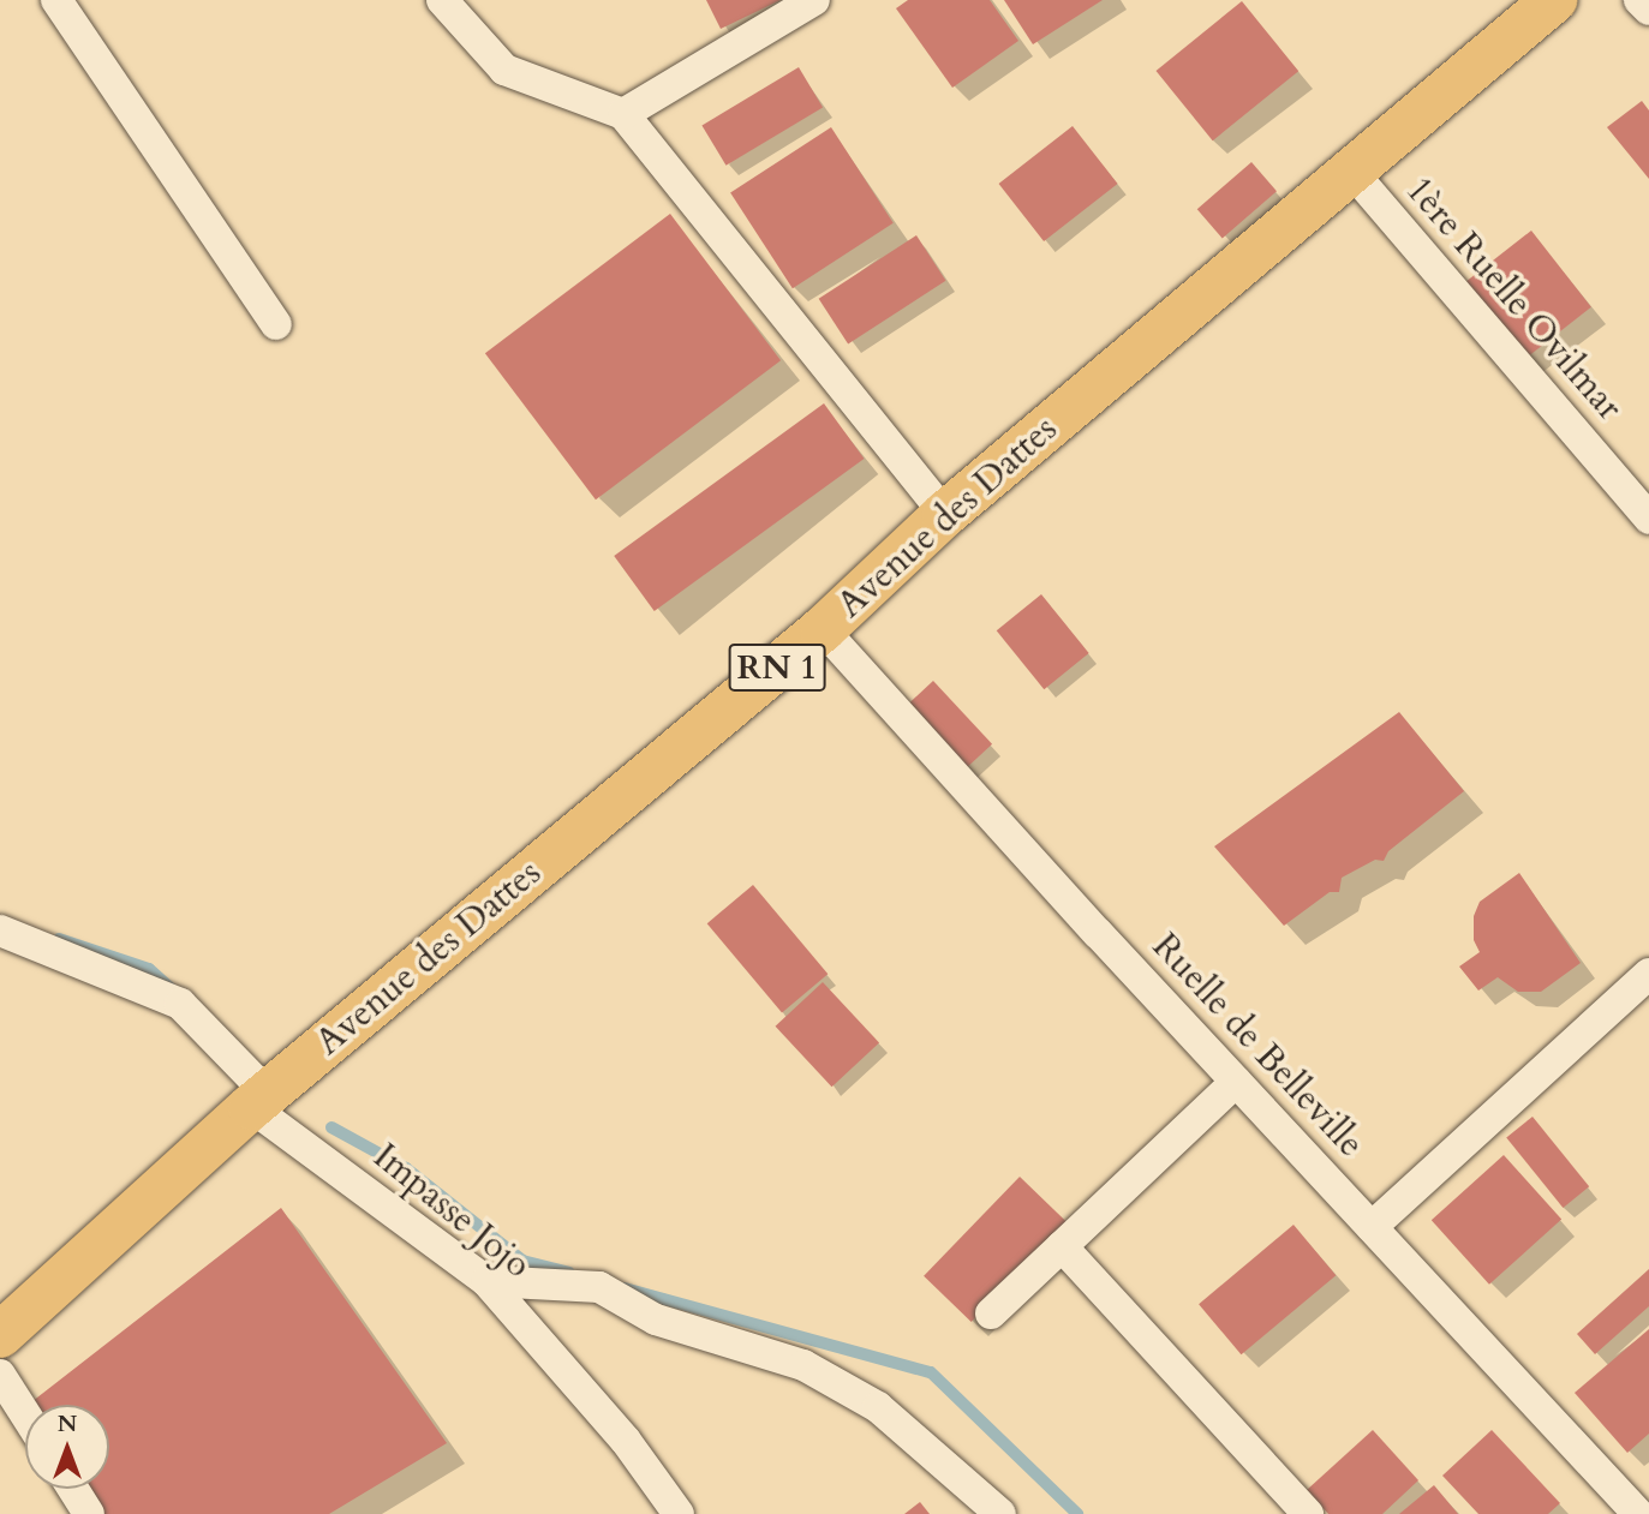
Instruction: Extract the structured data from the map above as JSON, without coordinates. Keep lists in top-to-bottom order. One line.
{"streets":{"main road":["Avenue des Dattes","RN 1"],"street":["1ère Ruelle Ovilmar","Ruelle de Belleville","Impasse Jojo"]},"crossings":[["1ère Ruelle Ovilmar","Avenue des Dattes"],["Avenue des Dattes","Ruelle de Belleville"],["Avenue des Dattes","Impasse Jojo"]],"north":"top"}
